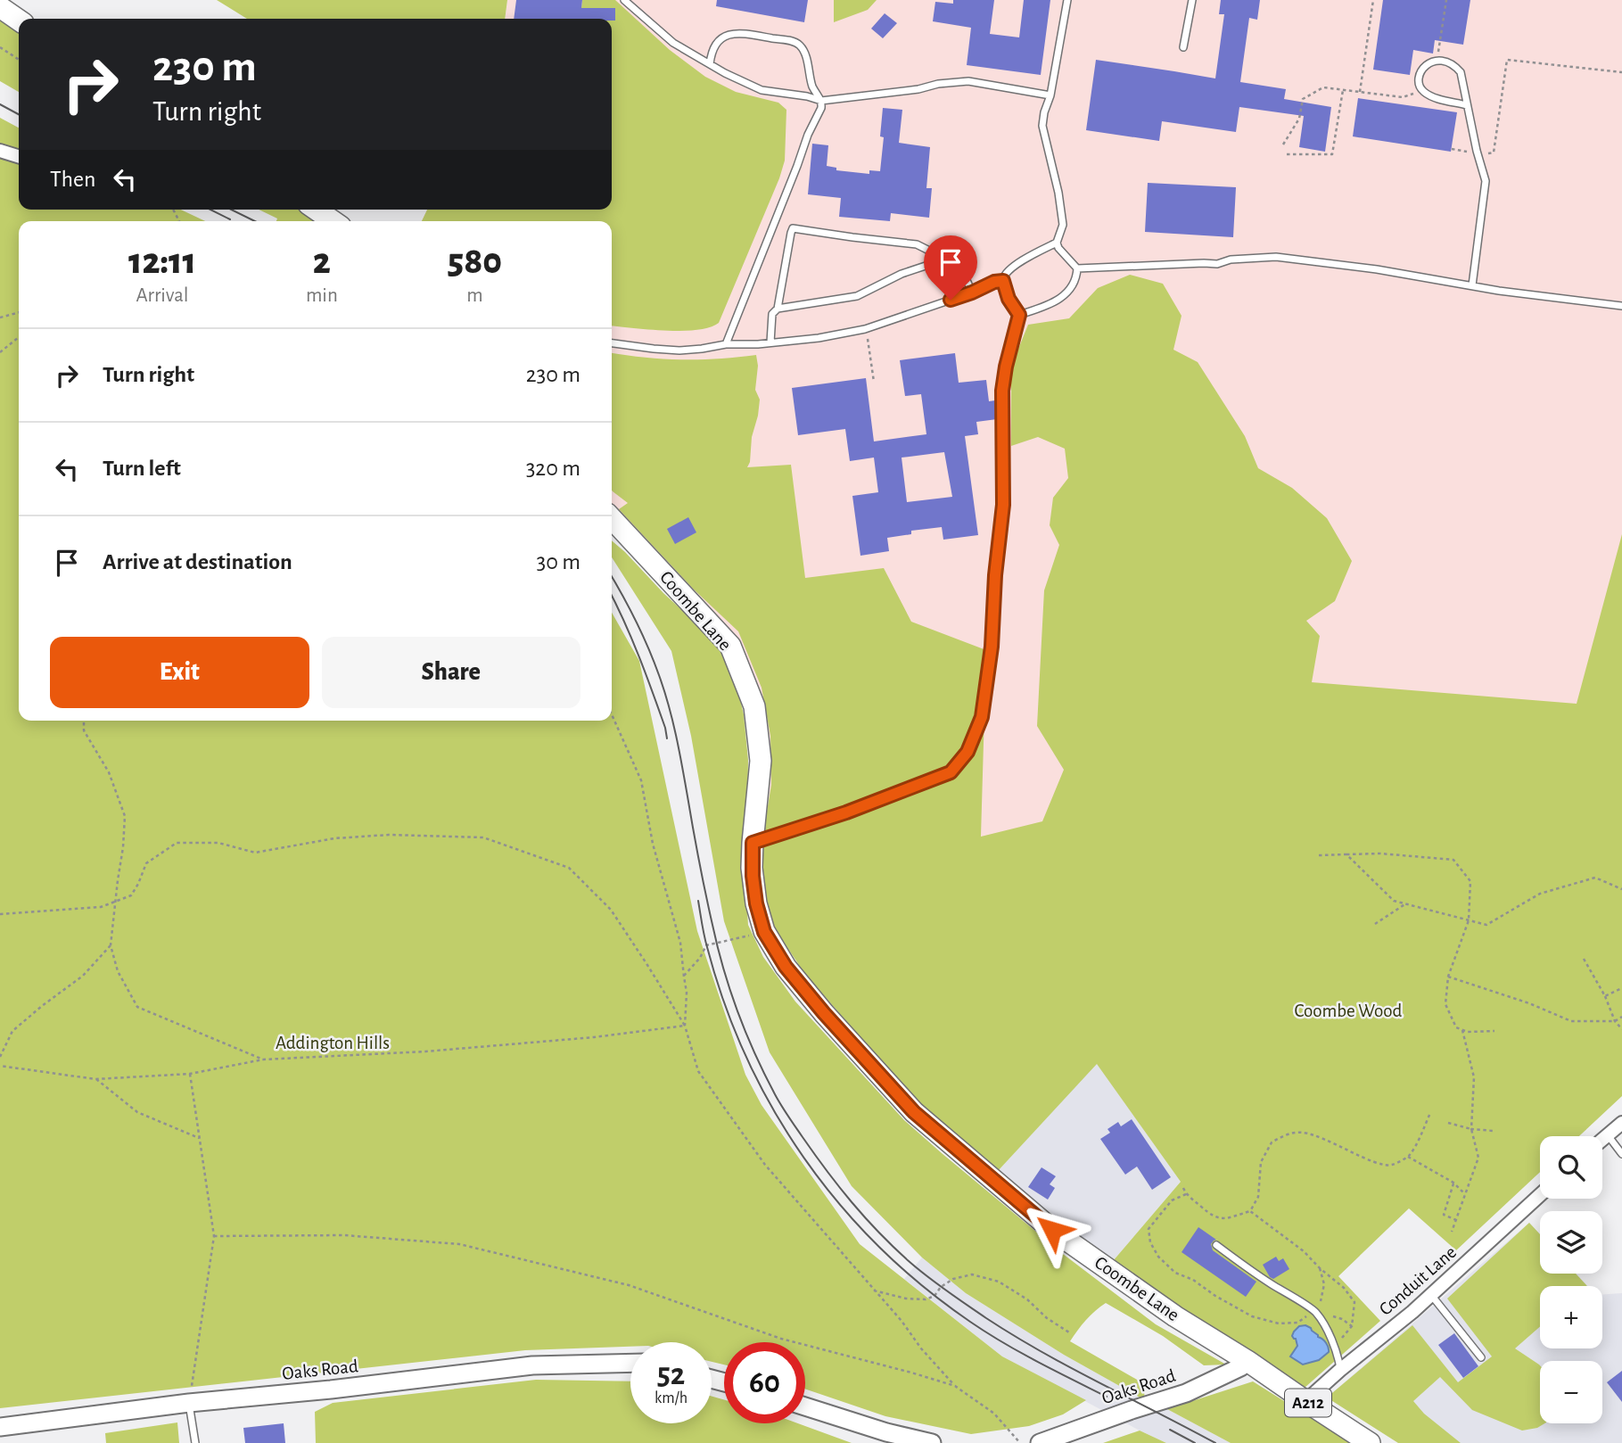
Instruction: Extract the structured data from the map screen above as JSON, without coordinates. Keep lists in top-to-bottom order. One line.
{"streets":{"main road":["Coombe Lane","A212"],"street":["Conduit Lane","Oaks Road"]},"crossings":[["Coombe Lane","Oaks Road"],["Coombe Lane","A212"],["Conduit Lane","A212"],["Oaks Road","A212"]],"parks":["Coombe Wood","Addington Hills"],"page":{"turn":["230 m","Turn right"],"then":"Then","eta":["12:11","Arrival","2","min","580","m"],"list":[{"name":"Turn right","value":"230 m"},{"name":"Turn left","value":"320 m"},{"name":"Arrive at destination","value":"30 m"}],"buttons":["Exit","Share"],"map_buttons":["+","−"],"speed":"52 km/h","limit":"60"}}
